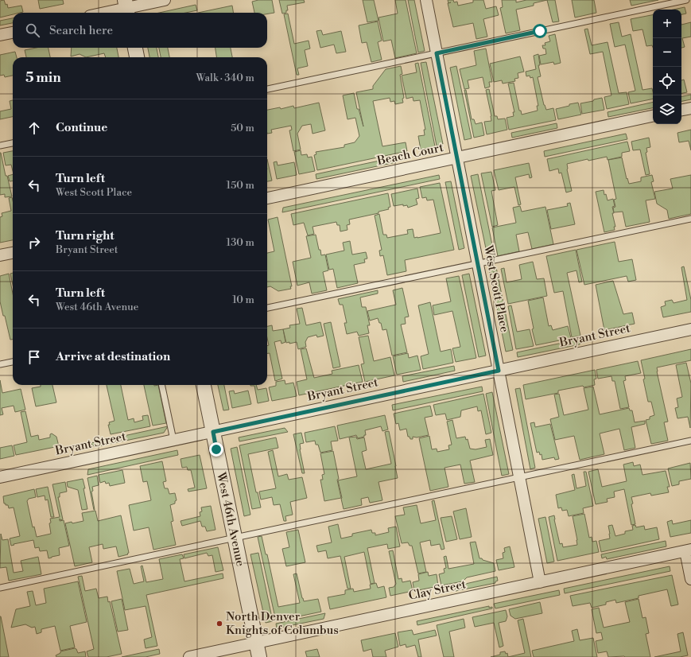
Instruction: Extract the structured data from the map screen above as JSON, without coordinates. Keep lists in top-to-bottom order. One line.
{"streets":{"street":["Beach Court","West Scott Place","Bryant Street","West 46th Avenue","Clay Street"]},"crossings":[["Beach Court","West Scott Place"],["West Scott Place","Bryant Street"],["West Scott Place","Clay Street"],["Bryant Street","West 46th Avenue"],["West 46th Avenue","Clay Street"]],"places":["North Denver Knights of Columbus"],"page":{"map_buttons":["+","−"],"search":"Search here","heading":["5 min","Walk · 340 m"],"list":[["Continue","50 m"],["Turn left","West Scott Place","150 m"],["Turn right","Bryant Street","130 m"],["Turn left","West 46th Avenue","10 m"],"Arrive at destination"]}}
